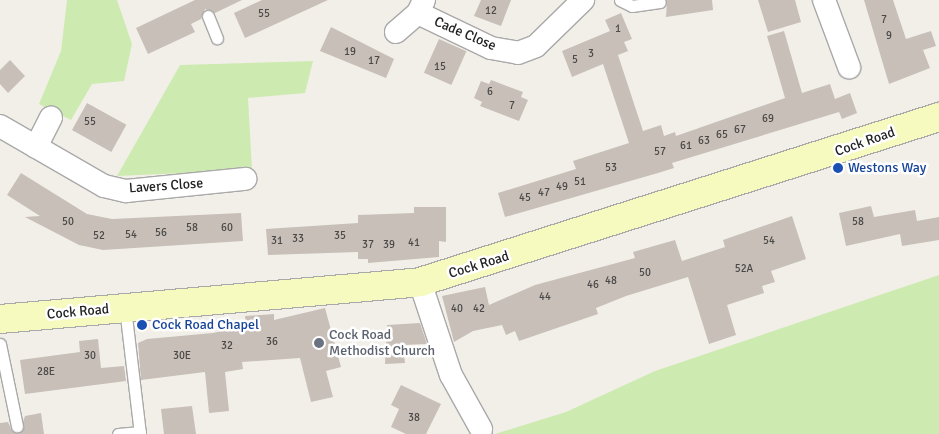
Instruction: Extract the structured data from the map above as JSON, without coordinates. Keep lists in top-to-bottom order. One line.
{"streets":{"street":["Cade Close","Cock Road","Lavers Close"]},"places":["Westons Way","Cock Road Chapel","Cock Road Methodist Church"],"house_numbers":["12","55","7","1","9","19","3","5","17","15","6","7","69","55","67","65","63","61","57","53","51","49","47","45","50","58","58","60","56","54","52","35","33","31","54","41","37","39","52A","50","48","46","44","40","42","36","32","30","30E","28E","38"]}
